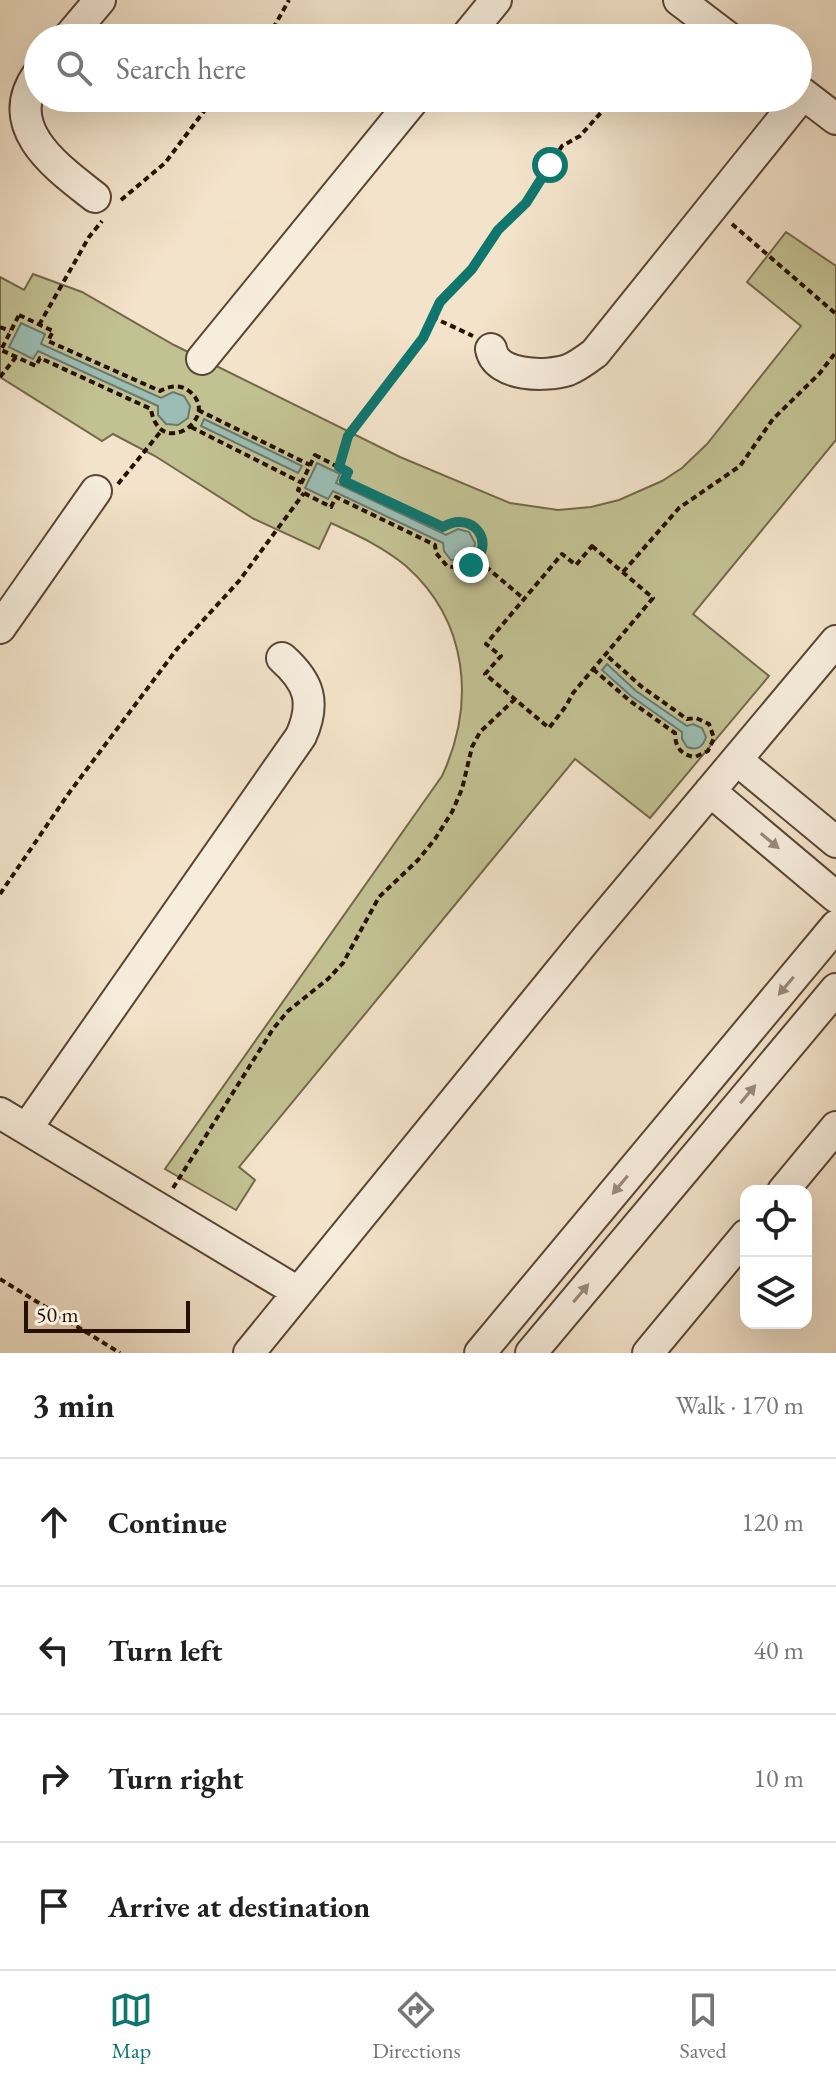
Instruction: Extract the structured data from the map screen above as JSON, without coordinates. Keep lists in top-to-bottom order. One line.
{"scale_bar":"50 m","page":{"search":"Search here","scale":"50 m","heading":["3 min","Walk · 170 m"],"list":[["Continue","120 m"],["Turn left","40 m"],["Turn right","10 m"],"Arrive at destination"],"nav":["Map","Directions","Saved"]}}
